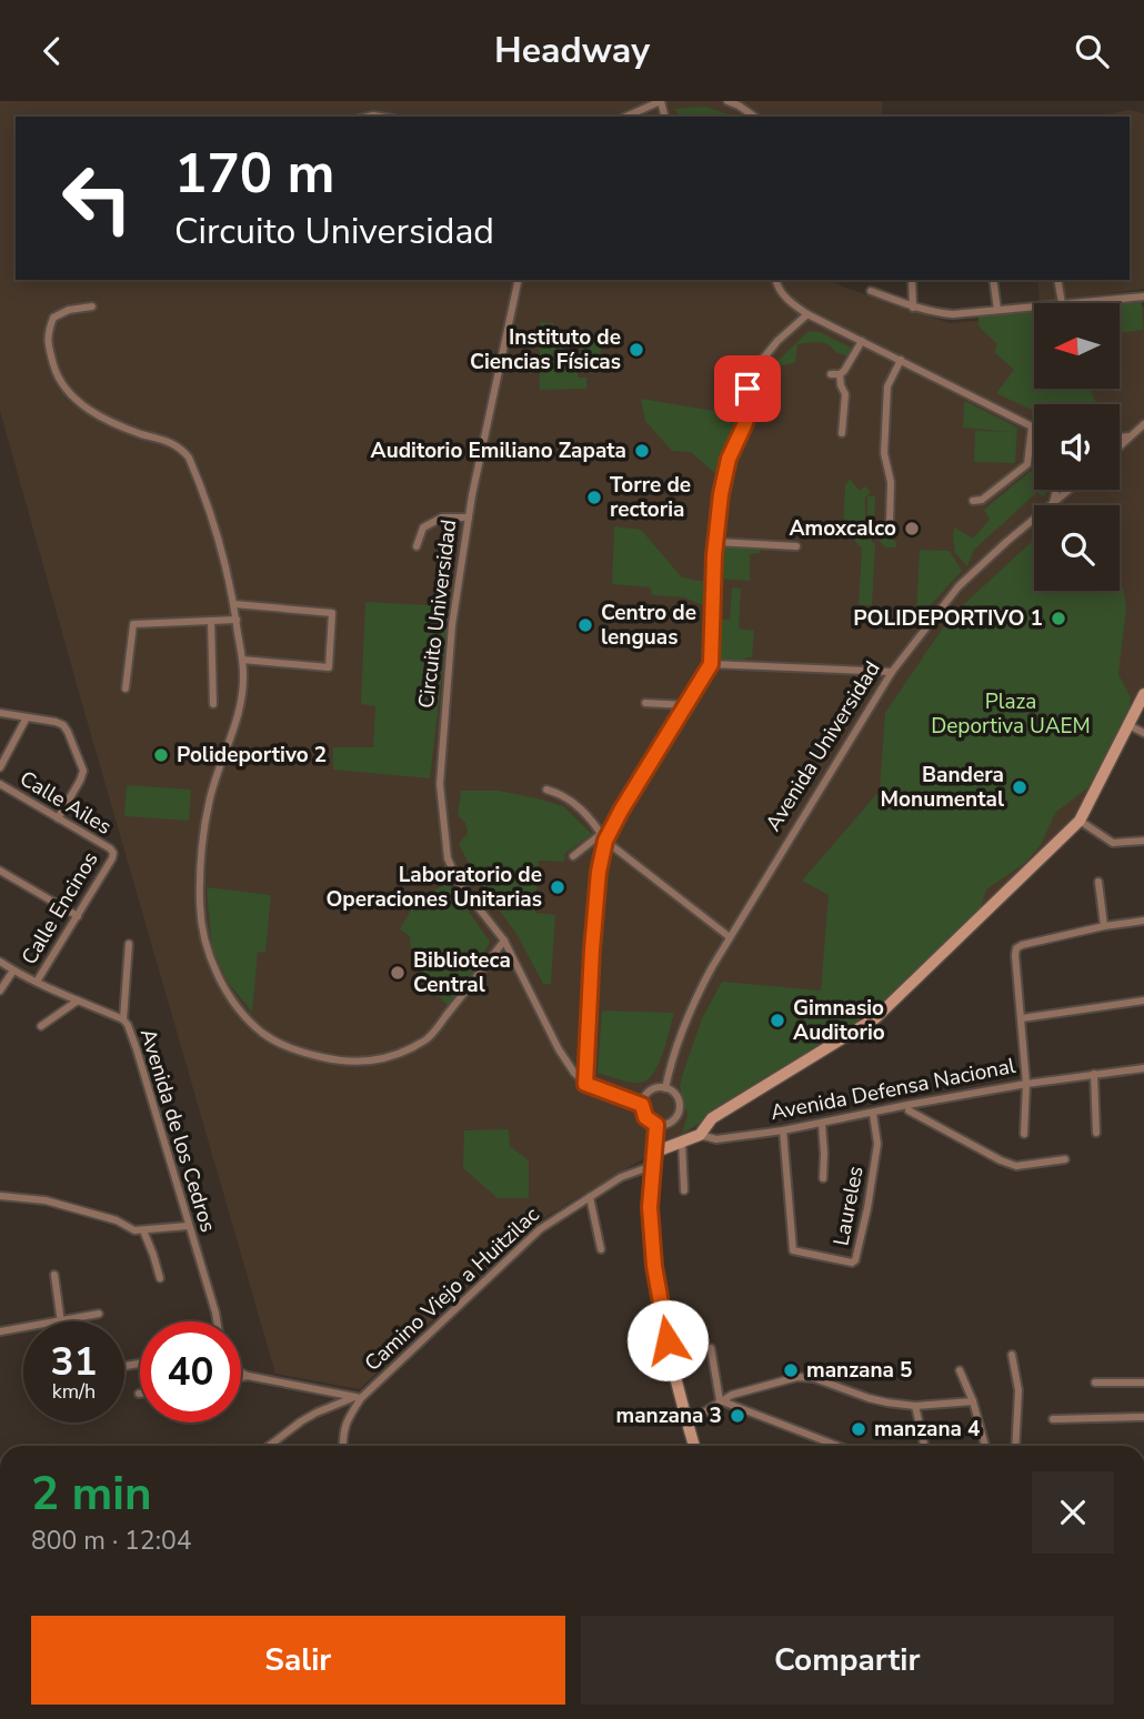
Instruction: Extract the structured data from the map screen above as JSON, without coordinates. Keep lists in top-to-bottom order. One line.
{"streets":{"street":["Circuito Universidad","Avenida Universidad","Calle Ailes","Calle Encinos","Avenida Defensa Nacional","Avenida de los Cedros","Laureles","Camino Viejo a Huitzilac"]},"crossings":[["Calle Ailes","Calle Encinos"],["Calle Encinos","Avenida de los Cedros"],["Avenida Defensa Nacional","Laureles"]],"parks":["Plaza Deportiva UAEM"],"places":["Instituto de Ciencias Físicas","Auditorio Emiliano Zapata","Torre de rectoria","Amoxcalco","POLIDEPORTIVO 1","Centro de lenguas","Polideportivo 2","Bandera Monumental","Laboratorio de Operaciones Unitarias","Biblioteca Central","Gimnasio Auditorio","manzana 5","manzana 3","manzana 4"],"north":"left","page":{"header":"Headway","turn":["170 m","Circuito Universidad"],"speed":"31 km/h","limit":"40","heading":["2 min","800 m · 12:04"],"buttons":["Salir","Compartir"]}}
